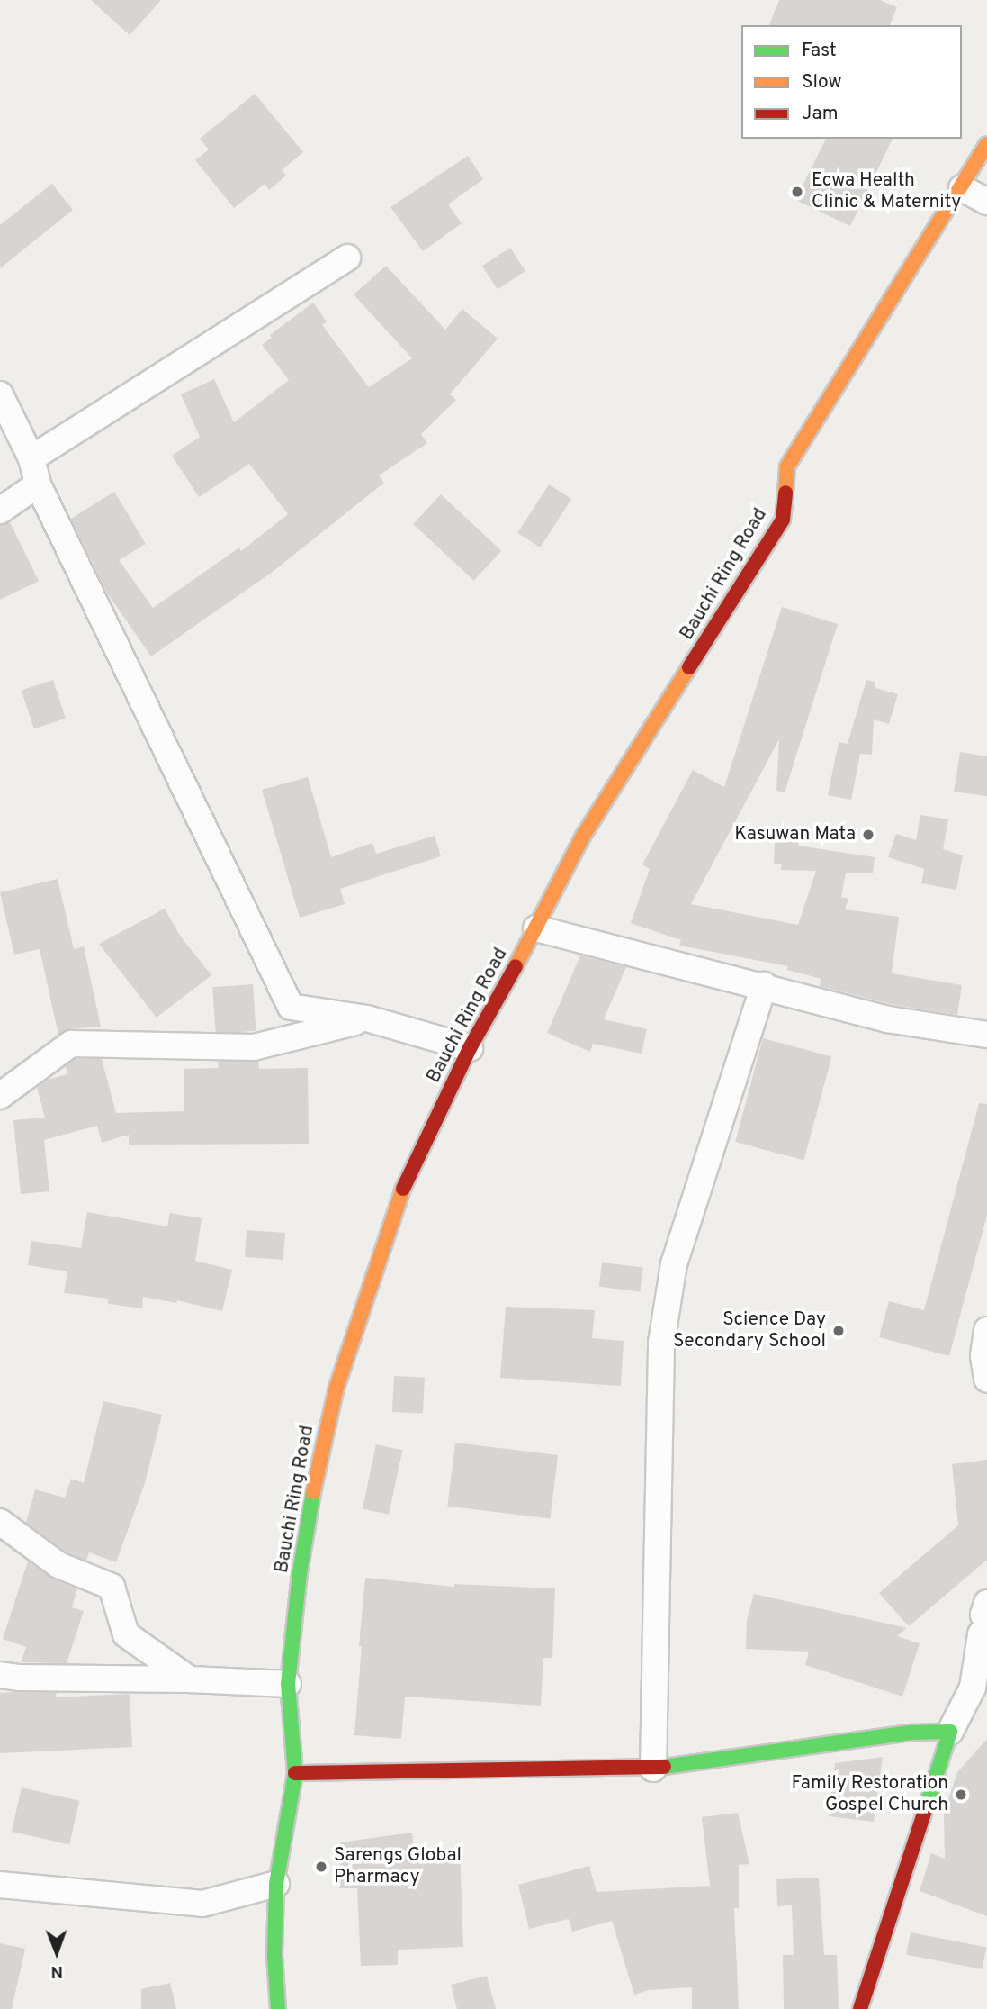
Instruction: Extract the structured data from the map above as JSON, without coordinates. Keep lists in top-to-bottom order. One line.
{"streets":{"main road":["Bauchi Ring Road"]},"places":["Ecwa Health Clinic & Maternity","Kasuwan Mata","Science Day Secondary School","Family Restoration Gospel Church","Sarengs Global Pharmacy"],"legend":["Fast","Slow","Jam"],"north":"bottom"}
